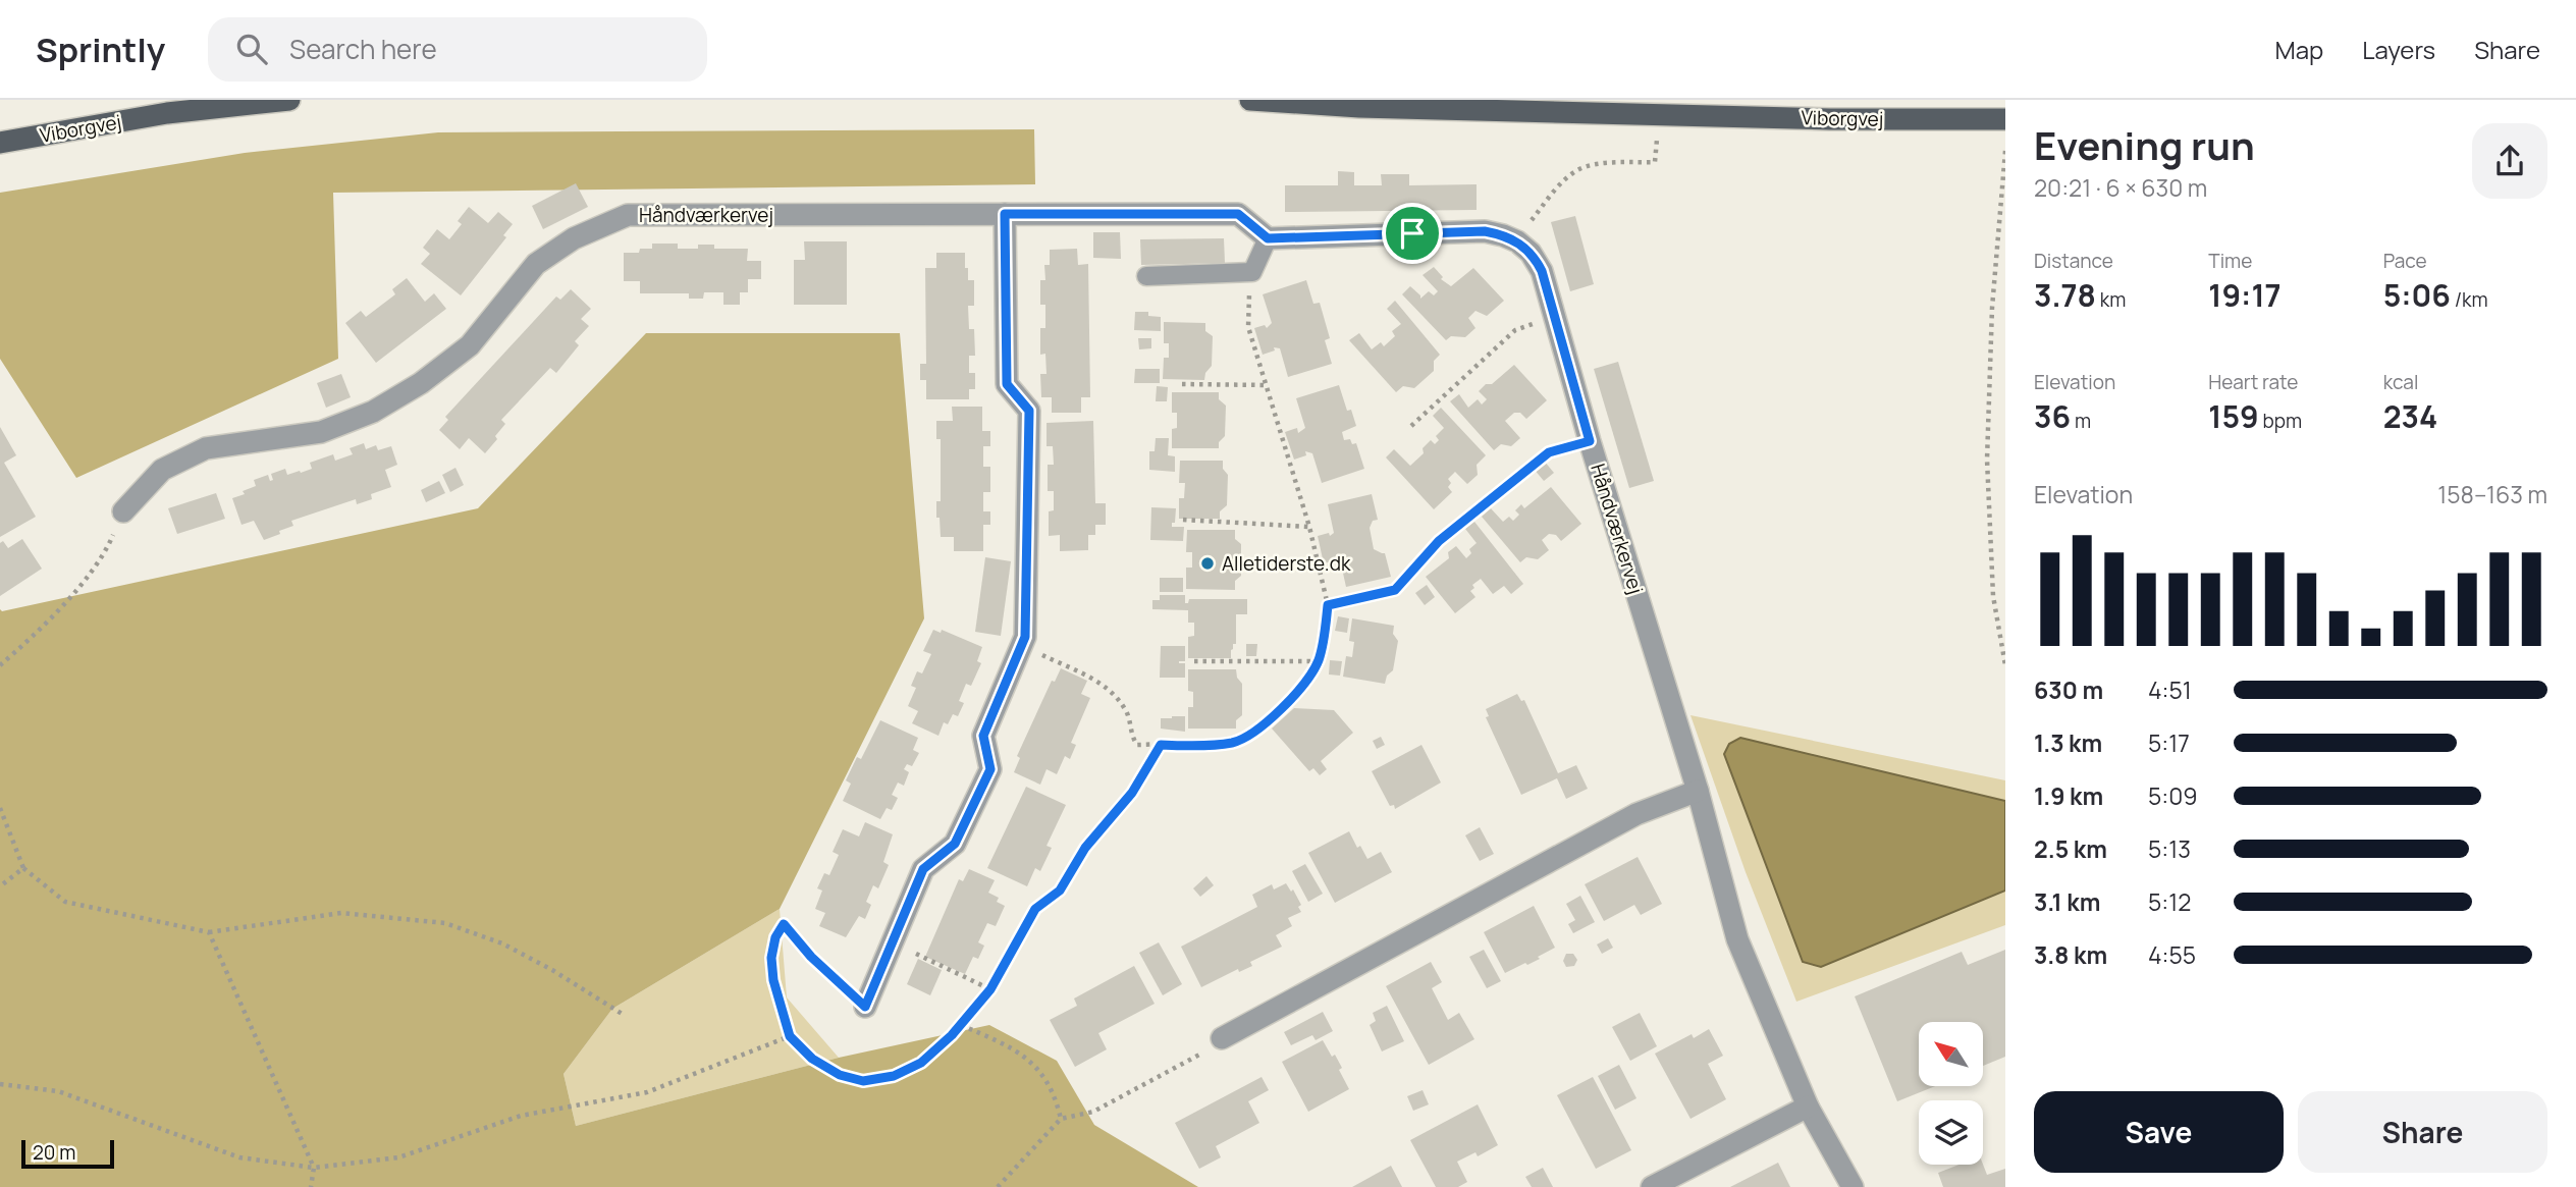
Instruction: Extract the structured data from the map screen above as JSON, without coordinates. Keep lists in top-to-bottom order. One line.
{"streets":{"main road":["Viborgvej"],"street":["Håndværkervej"]},"places":["Alletiderste.dk"],"scale_bar":"20 m","north":"top left","page":{"header":"Sprintly","search":"Search here","nav":["Map","Layers","Share"],"heading":["Evening run","20:21 · 6 × 630 m"],"stats":[["Distance","3.78 km"],["Time","19:17"],["Pace","5:06 /km"],["Elevation","36 m"],["Heart rate","159 bpm"],["kcal","234"]],"chart":["Elevation","158–163 m"],"list":[{"name":"630 m","note":"4:51"},{"name":"1.3 km","note":"5:17"},{"name":"1.9 km","note":"5:09"},{"name":"2.5 km","note":"5:13"},{"name":"3.1 km","note":"5:12"},{"name":"3.8 km","note":"4:55"}],"buttons":["Save","Share"],"scale":"20 m"}}
